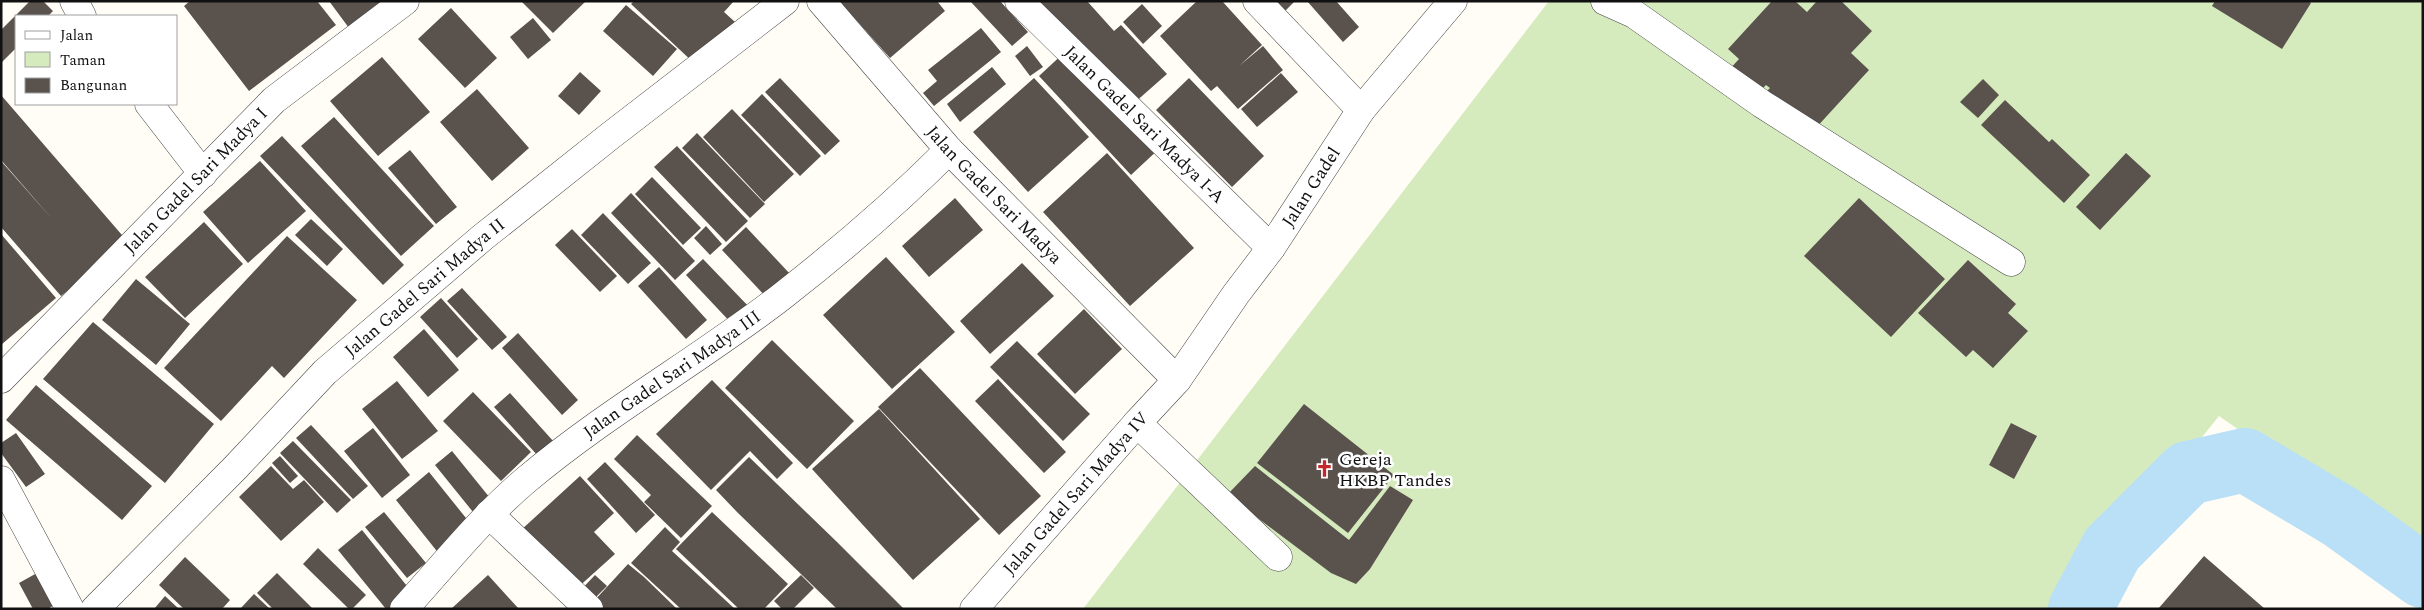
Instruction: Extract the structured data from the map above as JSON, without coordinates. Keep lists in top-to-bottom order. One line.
{"streets":{"street":["Jalan Gadel Sari Madya I-A","Jalan Gadel Sari Madya I","Jalan Gadel","Jalan Gadel Sari Madya","Jalan Gadel Sari Madya II","Jalan Gadel Sari Madya III","Jalan Gadel Sari Madya IV"]},"crossings":[["Jalan Gadel Sari Madya I-A","Jalan Gadel"],["Jalan Gadel","Jalan Gadel Sari Madya"],["Jalan Gadel","Jalan Gadel Sari Madya IV"],["Jalan Gadel Sari Madya","Jalan Gadel Sari Madya III"],["Jalan Gadel Sari Madya","Jalan Gadel Sari Madya IV"]],"places":{"church":["Gereja HKBP Tandes"]},"legend":["Jalan","Taman","Bangunan"]}
